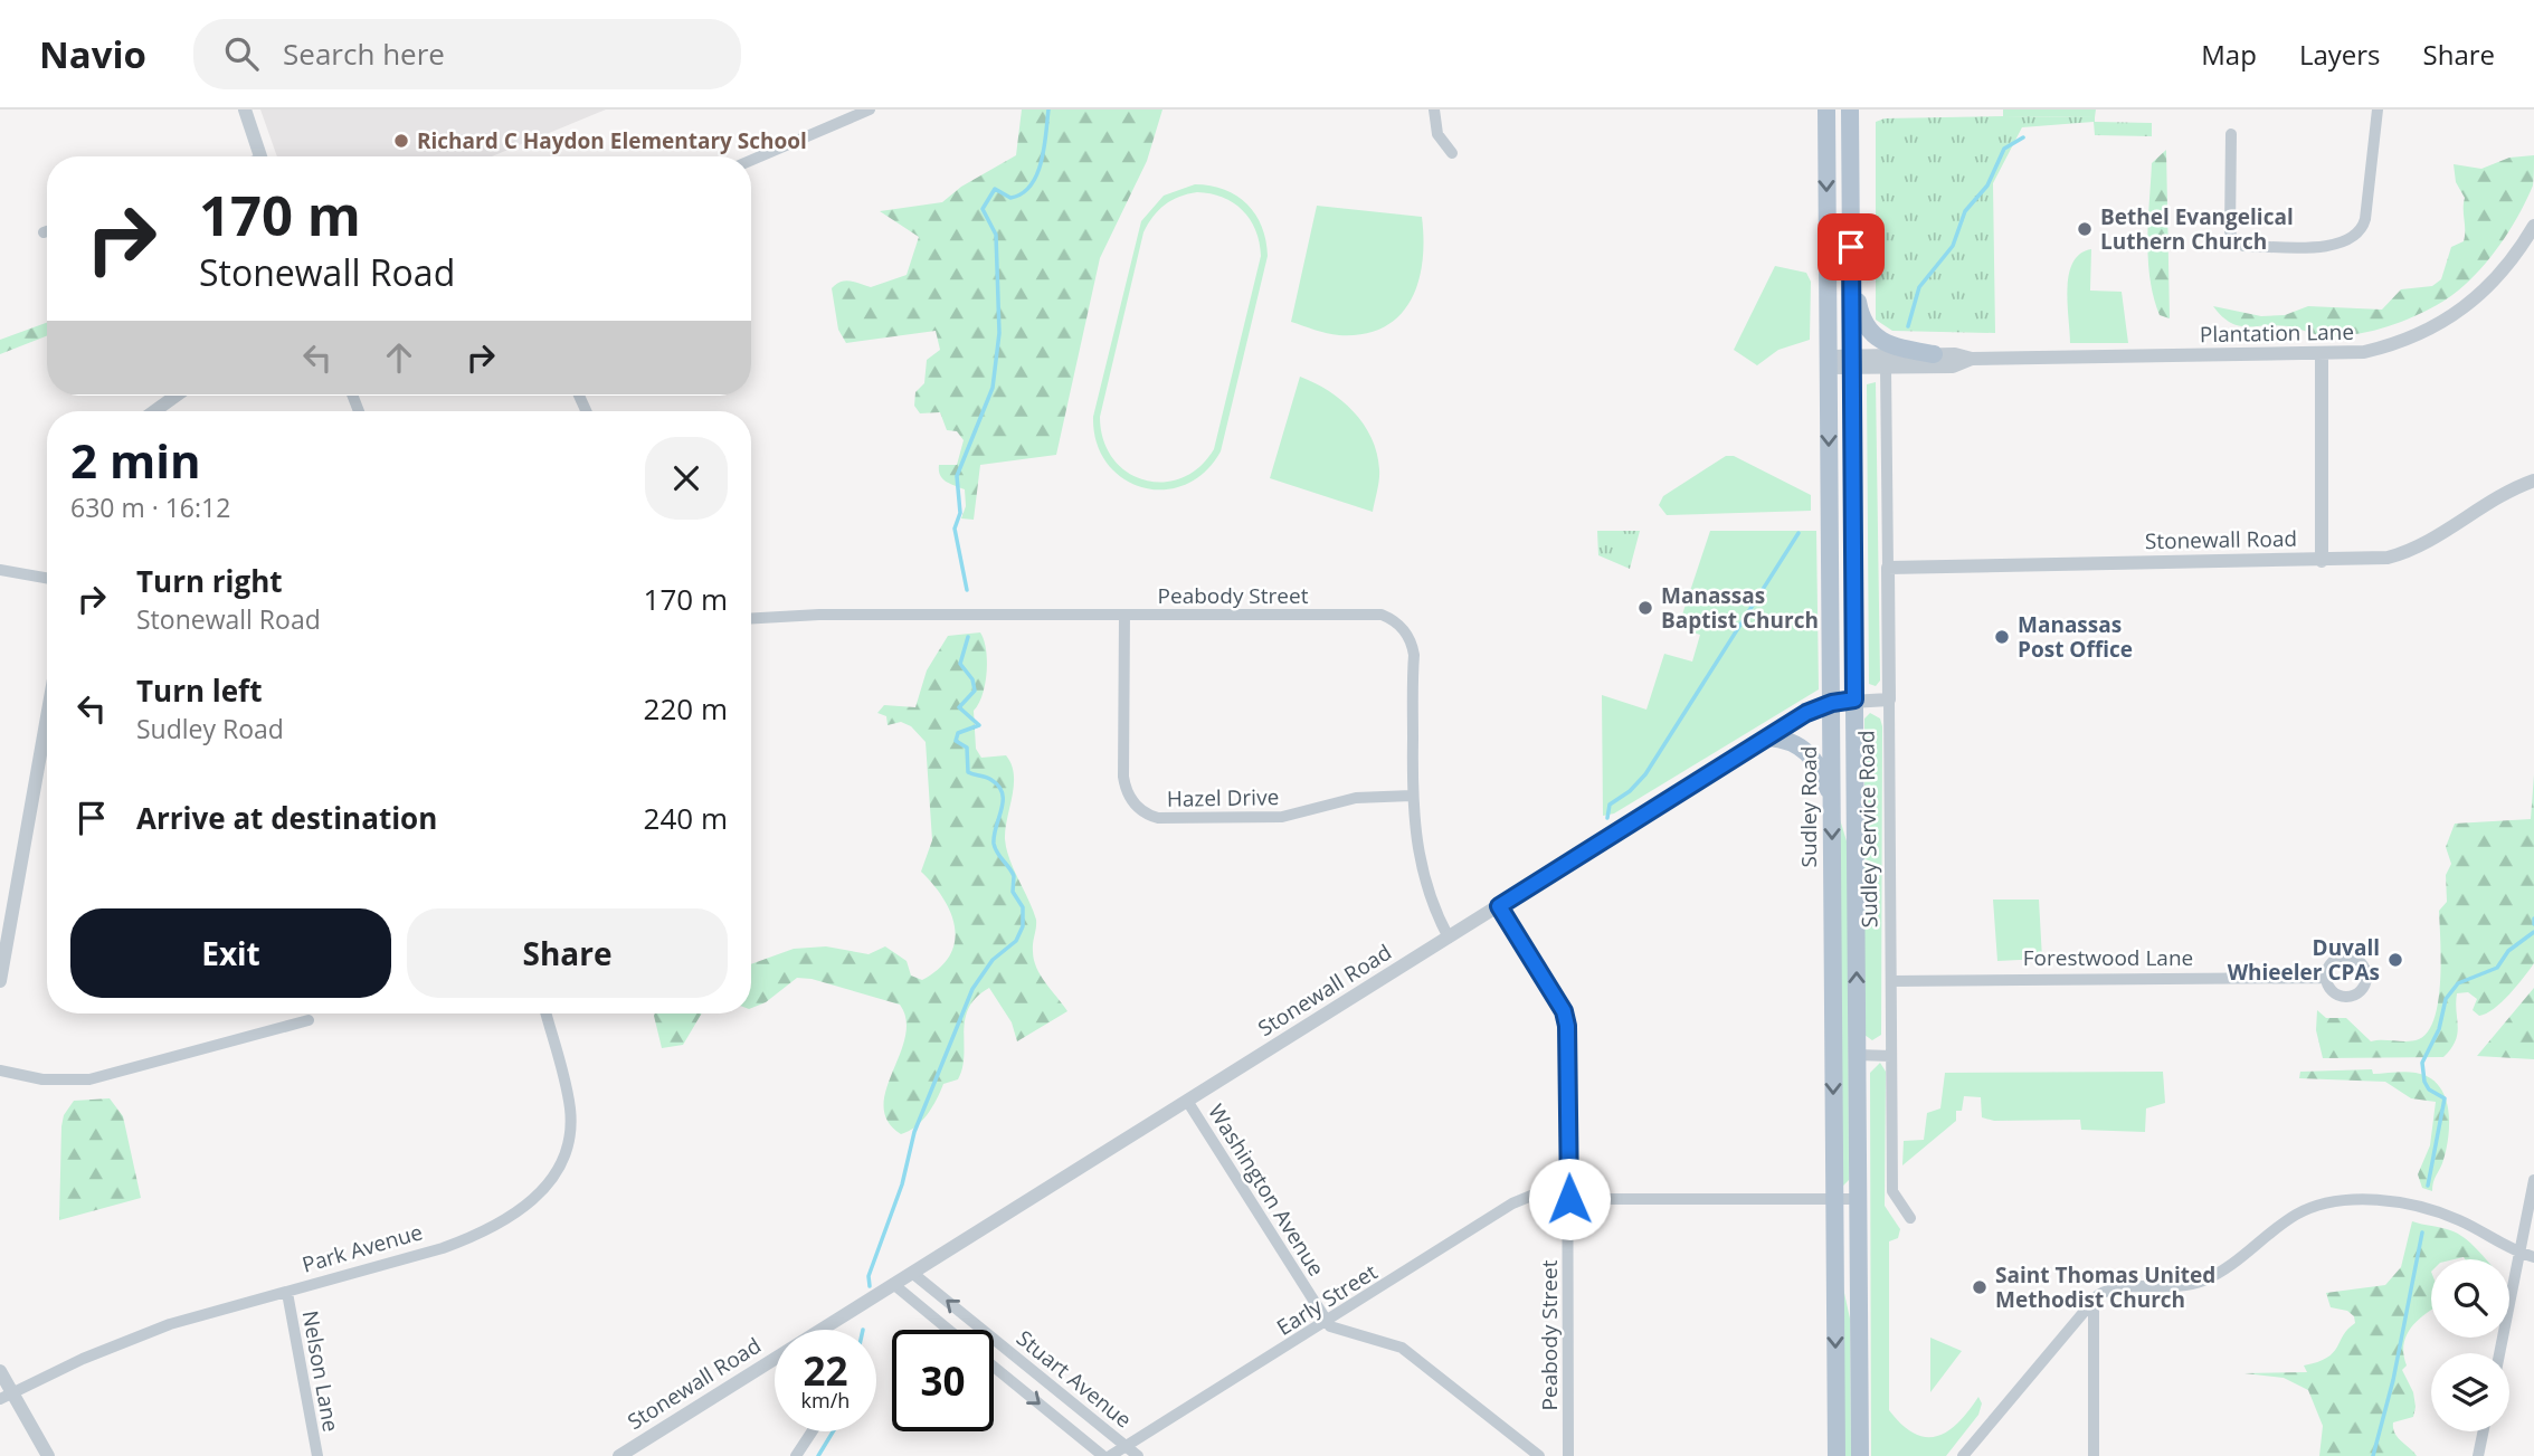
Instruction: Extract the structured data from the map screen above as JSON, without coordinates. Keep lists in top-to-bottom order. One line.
{"streets":{"main road":["Sudley Road"],"street":["Plantation Lane","Stonewall Road","Peabody Street","Hazel Drive","Sudley Service Road","Forestwood Lane","Washington Avenue","Park Avenue","Early Street","Nelson Lane","Stuart Avenue"]},"crossings":[["Plantation Lane","Sudley Road"],["Plantation Lane","Sudley Service Road"],["Stonewall Road","Peabody Street"],["Stonewall Road","Sudley Road"],["Stonewall Road","Sudley Service Road"],["Stonewall Road","Washington Avenue"],["Stonewall Road","Stuart Avenue"],["Peabody Street","Hazel Drive"],["Peabody Street","Early Street"],["Sudley Road","Early Street"],["Sudley Service Road","Forestwood Lane"],["Washington Avenue","Early Street"],["Park Avenue","Nelson Lane"],["Early Street","Stuart Avenue"]],"places":["Richard C Haydon Elementary School","Bethel Evangelical Luthern Church","Manassas Baptist Church","Manassas Post Office","Duvall Whieeler CPAs","Saint Thomas United Methodist Church"],"page":{"header":"Navio","search":"Search here","nav":["Map","Layers","Share"],"turn":["170 m","Stonewall Road"],"heading":["2 min","630 m · 16:12"],"list":[{"name":"Turn right","note":"Stonewall Road","value":"170 m"},{"name":"Turn left","note":"Sudley Road","value":"220 m"},{"name":"Arrive at destination","value":"240 m"}],"buttons":["Exit","Share"],"speed":"22 km/h","limit":"30"}}
